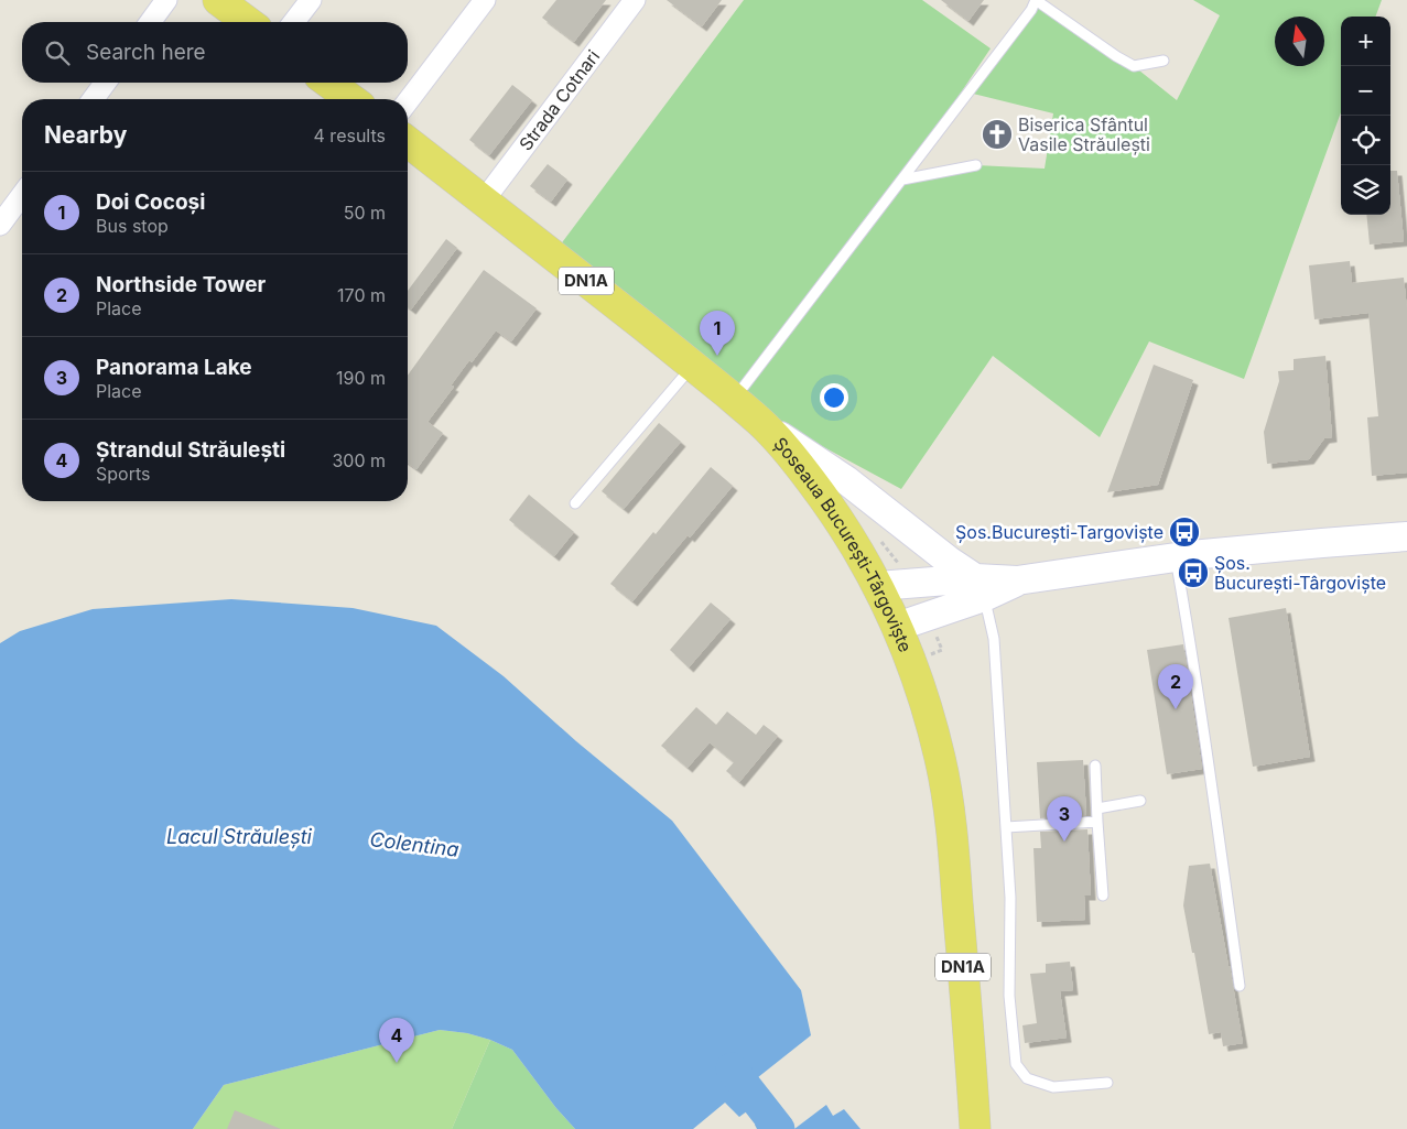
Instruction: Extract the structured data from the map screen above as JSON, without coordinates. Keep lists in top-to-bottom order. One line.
{"streets":{"main road":["DN1A","Șoseaua București-Târgoviște"],"street":["Strada Cotnari"]},"crossings":[["Strada Cotnari","Șoseaua București-Târgoviște"]],"water":["Lacul Străulești","Colentina"],"places":{"church":["Biserica Sfântul Vasile Străulești"],"bus stop":["Șos.București-Targoviște","Șos. București-Târgoviște"]},"north":"top","page":{"map_buttons":["+","−"],"search":"Search here","heading":["Nearby","4 results"],"list":[{"mark":"1","name":"Doi Cocoși","note":"Bus stop","value":"50 m"},{"mark":"2","name":"Northside Tower","note":"Place","value":"170 m"},{"mark":"3","name":"Panorama Lake","note":"Place","value":"190 m"},{"mark":"4","name":"Ștrandul Străulești","note":"Sports","value":"300 m"}],"pins":["1","2","3","4"]}}
